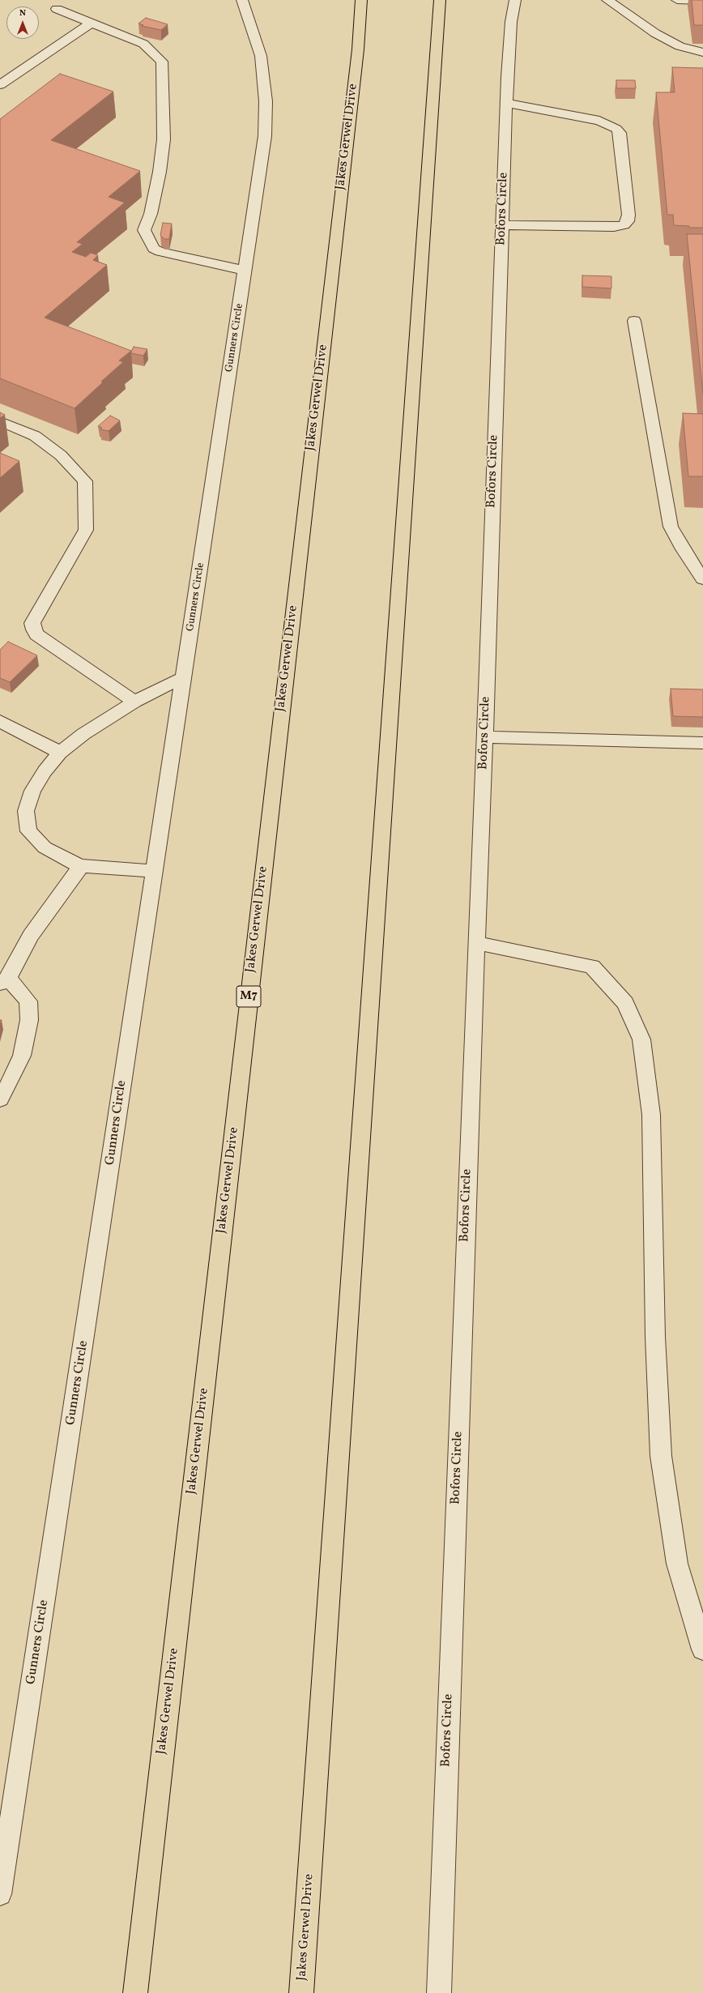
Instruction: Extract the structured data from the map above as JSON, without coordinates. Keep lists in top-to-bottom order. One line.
{"streets":{"highway":["Jakes Gerwel Drive","M7"],"street":["Bofors Circle","Gunners Circle"]},"north":"top"}
